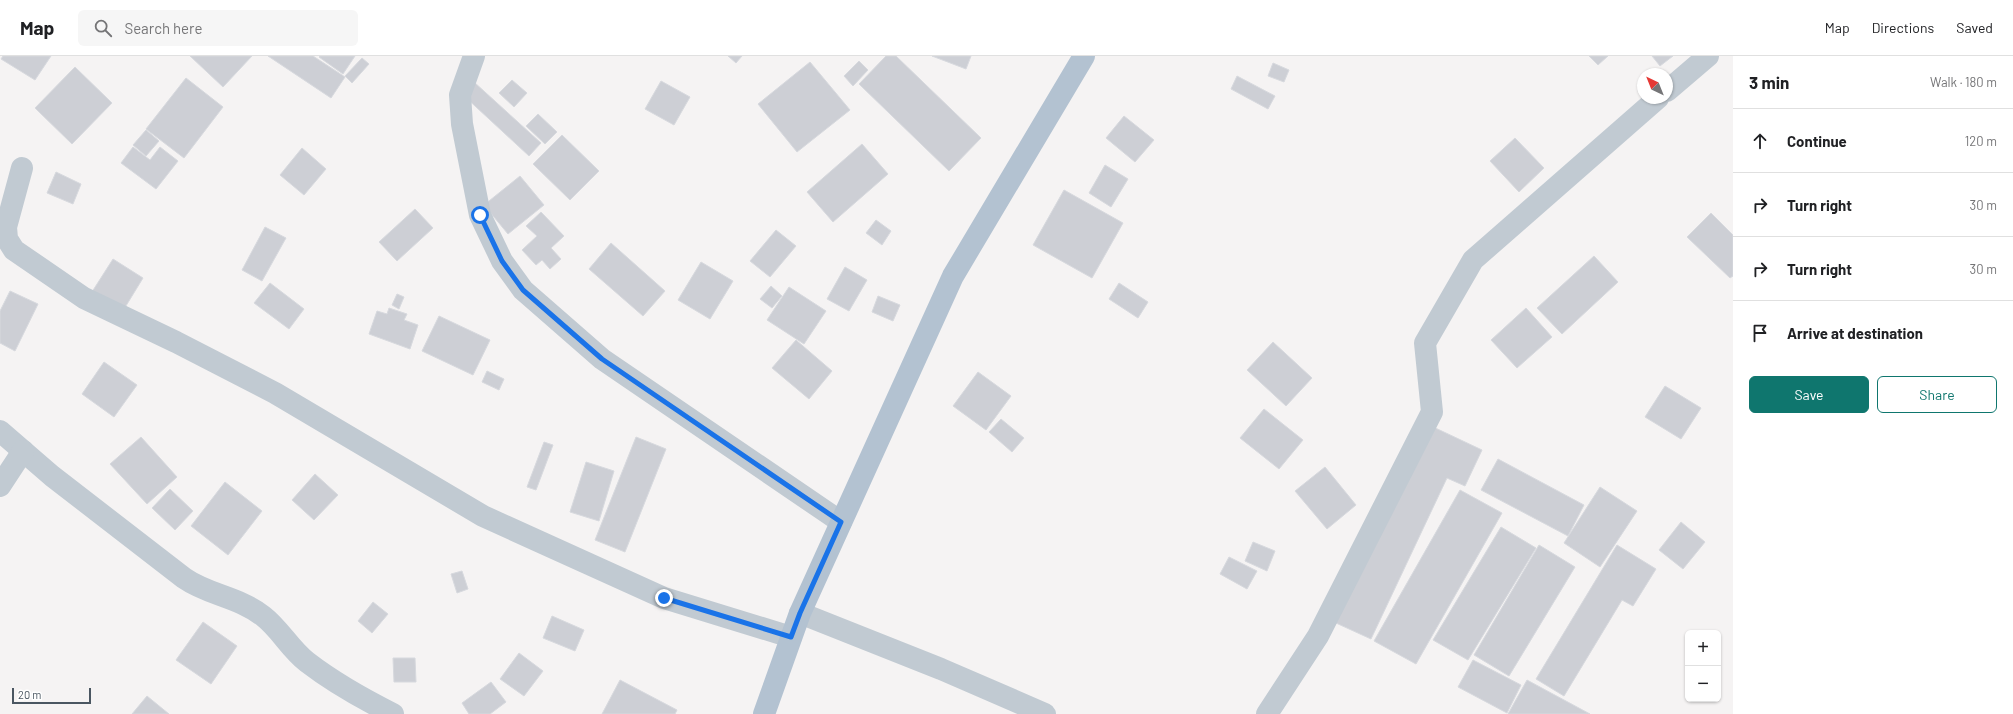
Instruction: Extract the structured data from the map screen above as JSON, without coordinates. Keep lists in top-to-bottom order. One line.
{"scale_bar":"20 m","north":"top left","page":{"header":"Map","search":"Search here","nav":["Map","Directions","Saved"],"heading":["3 min","Walk · 180 m"],"list":[["Continue","120 m"],["Turn right","30 m"],["Turn right","30 m"],"Arrive at destination"],"buttons":["Save","Share"],"map_buttons":["+","−"],"scale":"20 m"}}
